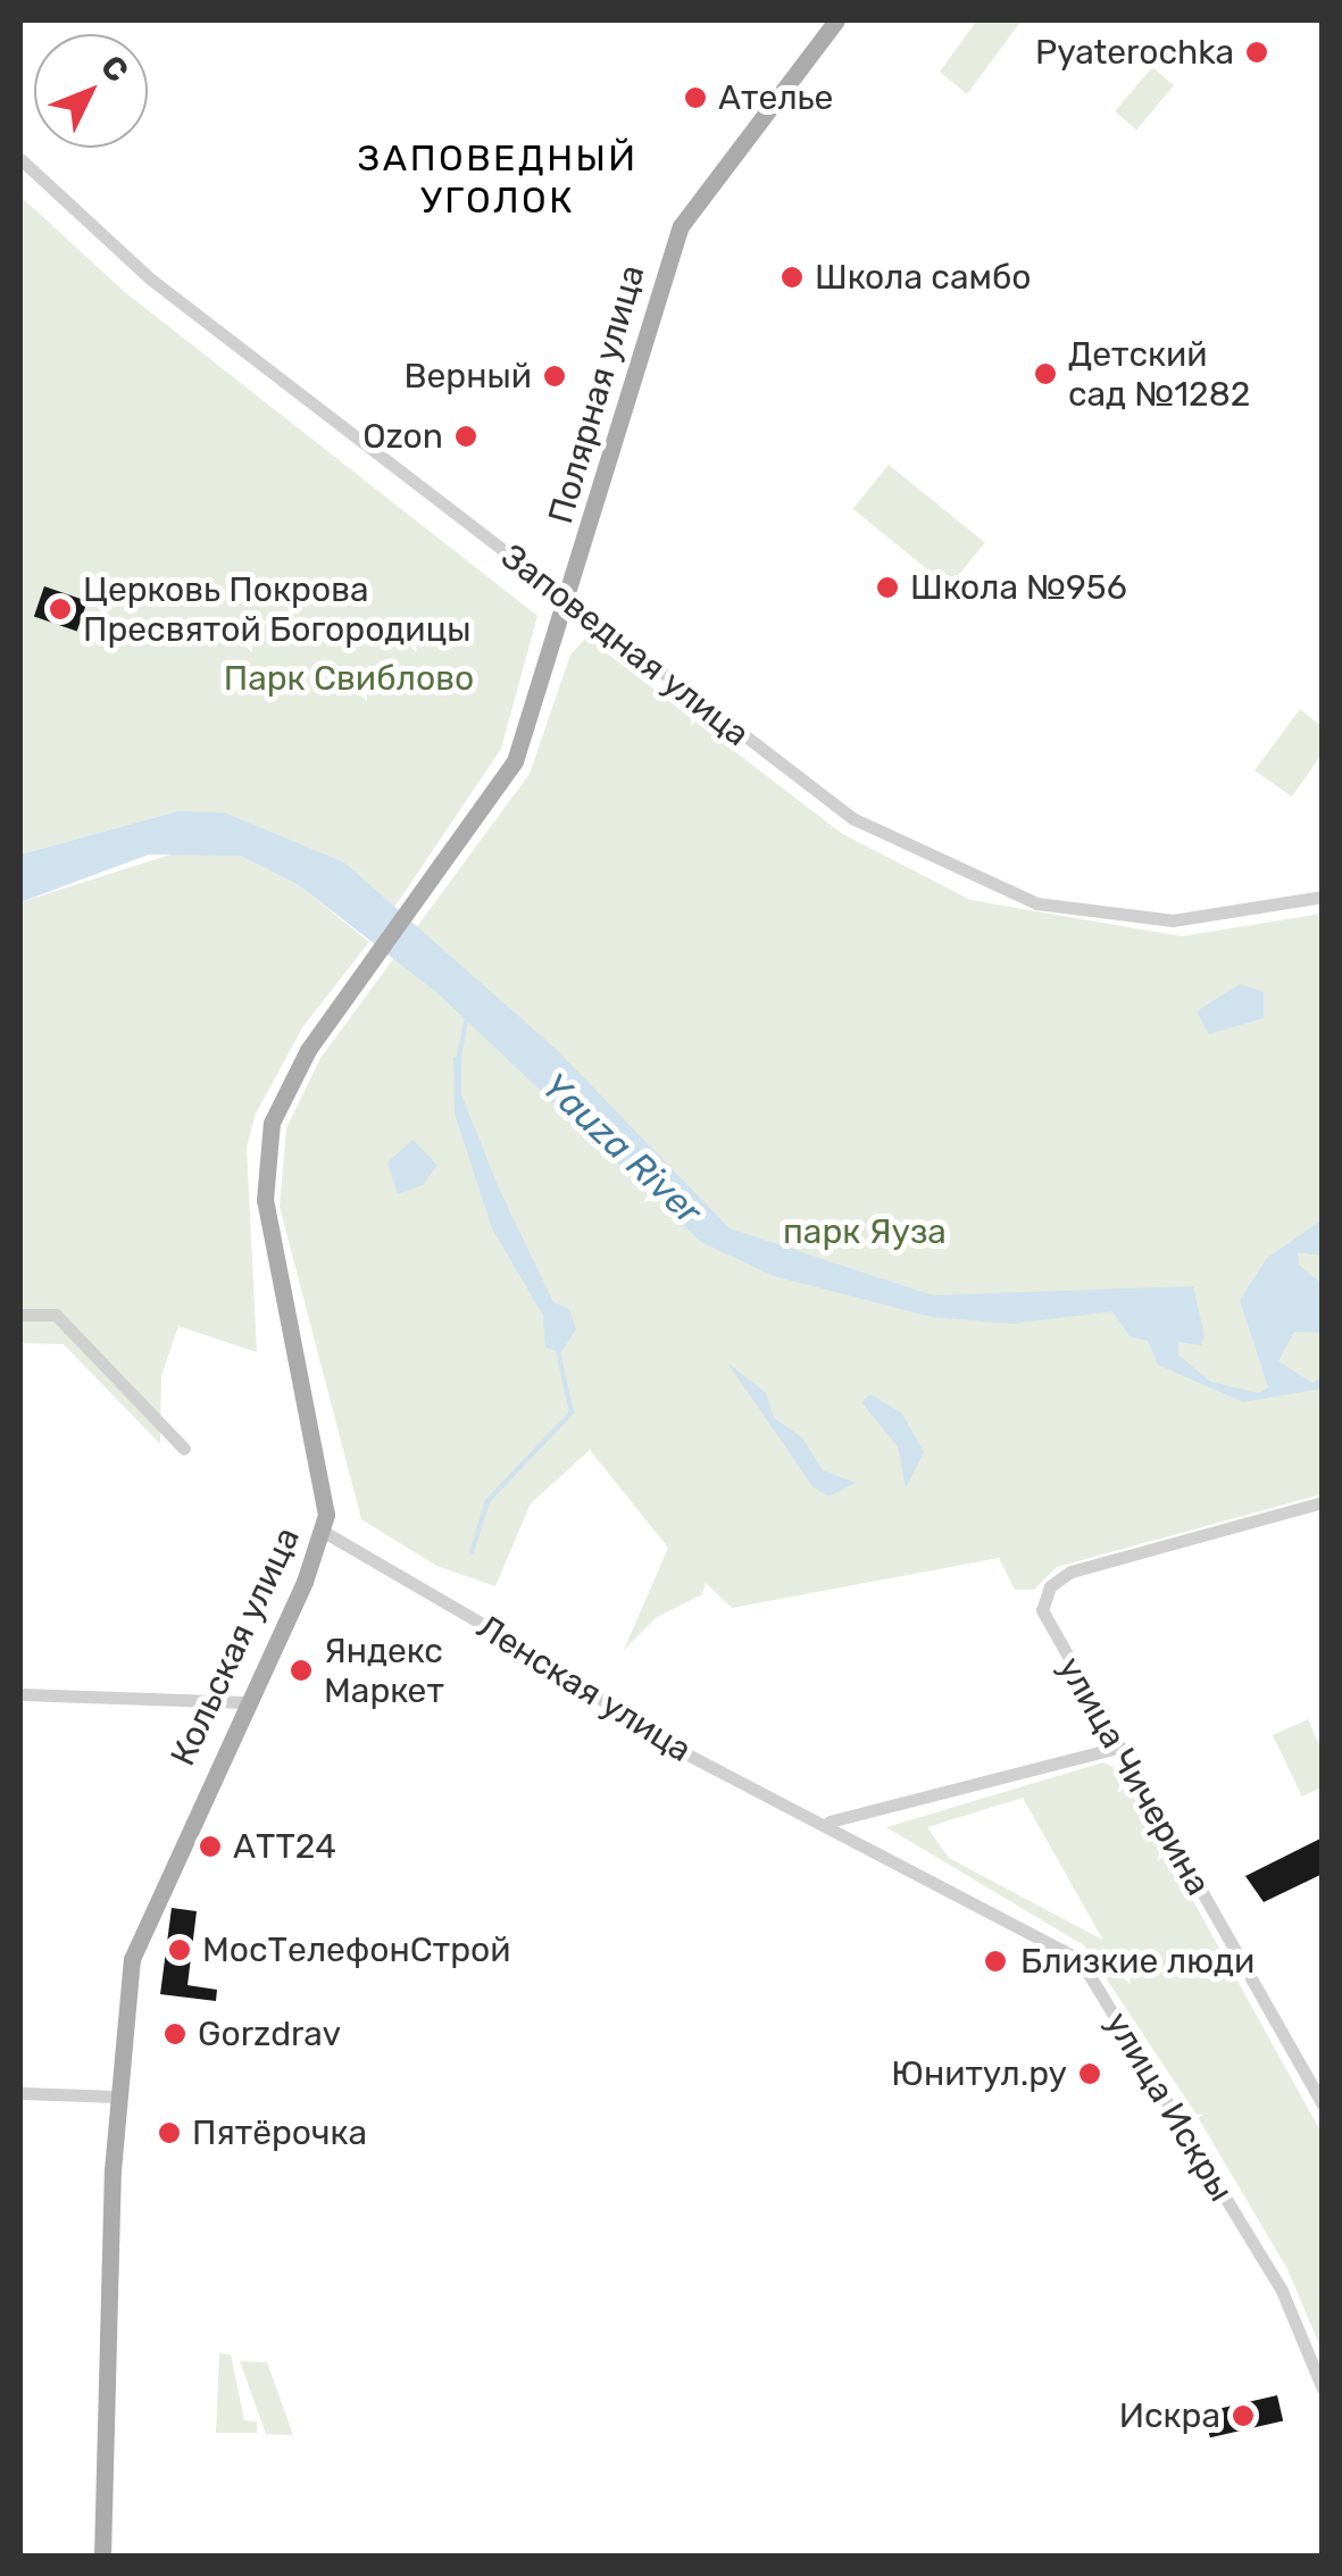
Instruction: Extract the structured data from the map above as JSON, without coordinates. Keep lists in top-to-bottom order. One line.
{"streets":{"main road":["Полярная улица","Кольская улица"],"street":["Заповедная улица","Ленская улица","улица Чичерина","улица Искры"]},"crossings":[["Полярная улица","Заповедная улица"],["Полярная улица","Кольская улица"],["Кольская улица","Ленская улица"],["Ленская улица","улица Искры"]],"districts":["ЗАПОВЕДНЫЙ УГОЛОК"],"water":["Yauza River"],"parks":["Парк Свиблово","парк Яуза"],"places":["Pyaterochka","Ателье","Школа самбо","Детский сад №1282","Верный","Ozon","Школа №956","Церковь Покрова Пресвятой Богородицы","Яндекс Маркет","АТТ24","МосТелефонСтрой","Близкие люди","Gorzdrav","Юнитул.ру","Пятёрочка","Искра"],"north":"top right"}
